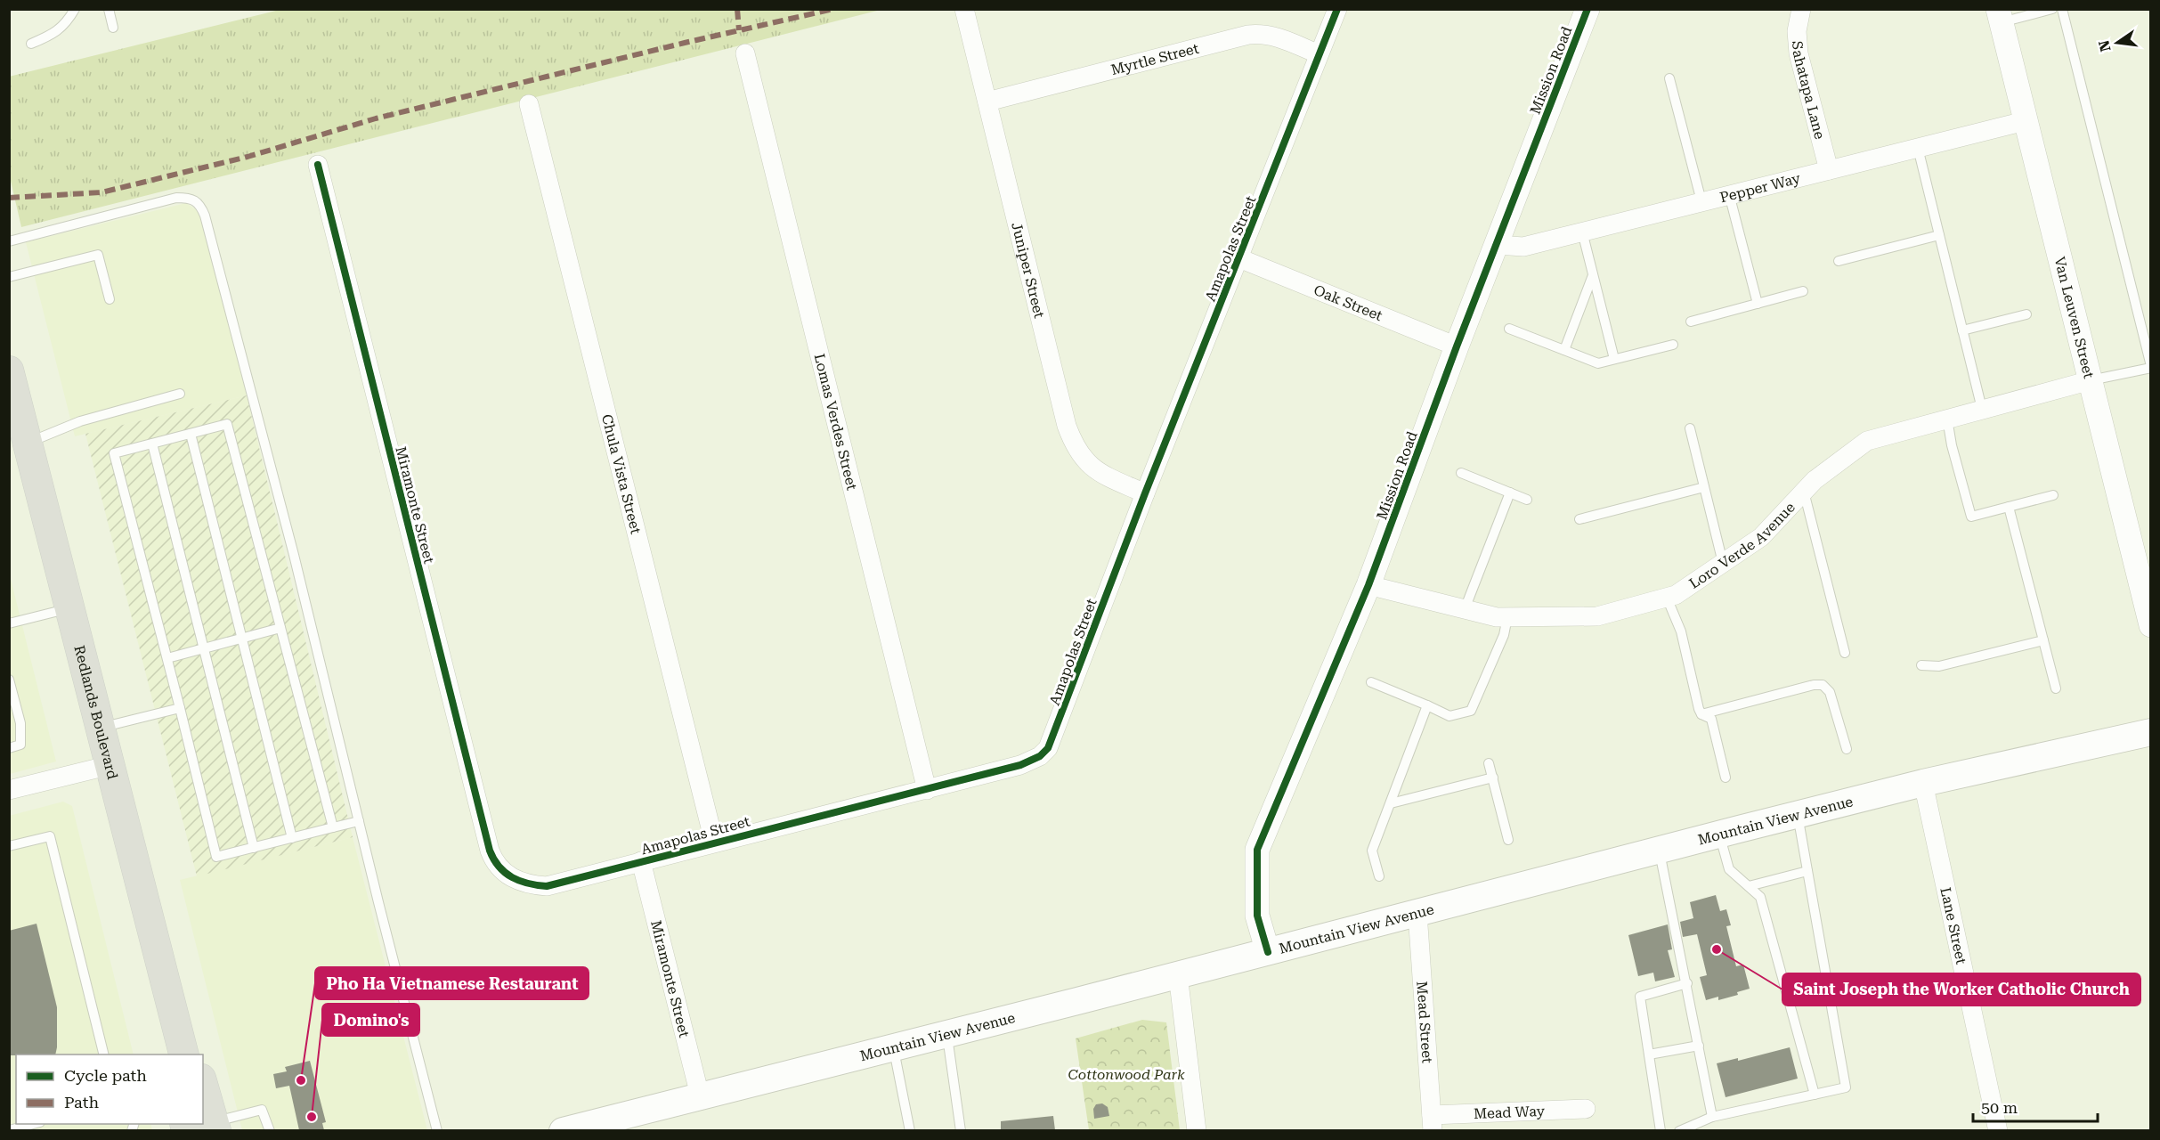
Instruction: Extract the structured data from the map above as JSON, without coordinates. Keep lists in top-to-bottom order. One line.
{"streets":{"main road":["Redlands Boulevard","Mountain View Avenue"],"street":["Myrtle Street","Mission Road","Sahatapa Lane","Pepper Way","Amapolas Street","Juniper Street","Oak Street","Van Leuven Street","Lomas Verdes Street","Chula Vista Street","Miramonte Street","Loro Verde Avenue","Lane Street","Mead Street","Mead Way"]},"crossings":[["Myrtle Street","Amapolas Street"],["Myrtle Street","Juniper Street"],["Mission Road","Pepper Way"],["Mission Road","Oak Street"],["Mission Road","Loro Verde Avenue"],["Mission Road","Mountain View Avenue"],["Sahatapa Lane","Pepper Way"],["Pepper Way","Van Leuven Street"],["Amapolas Street","Juniper Street"],["Amapolas Street","Oak Street"],["Amapolas Street","Lomas Verdes Street"],["Amapolas Street","Chula Vista Street"],["Amapolas Street","Miramonte Street"],["Van Leuven Street","Loro Verde Avenue"],["Miramonte Street","Mountain View Avenue"],["Mountain View Avenue","Lane Street"],["Mountain View Avenue","Mead Street"],["Mead Street","Mead Way"]],"parks":["Cottonwood Park"],"places":["Saint Joseph the Worker Catholic Church","Pho Ha Vietnamese Restaurant","Domino's"],"legend":["Cycle path","Path"],"scale_bar":"50 m","north":"left"}
